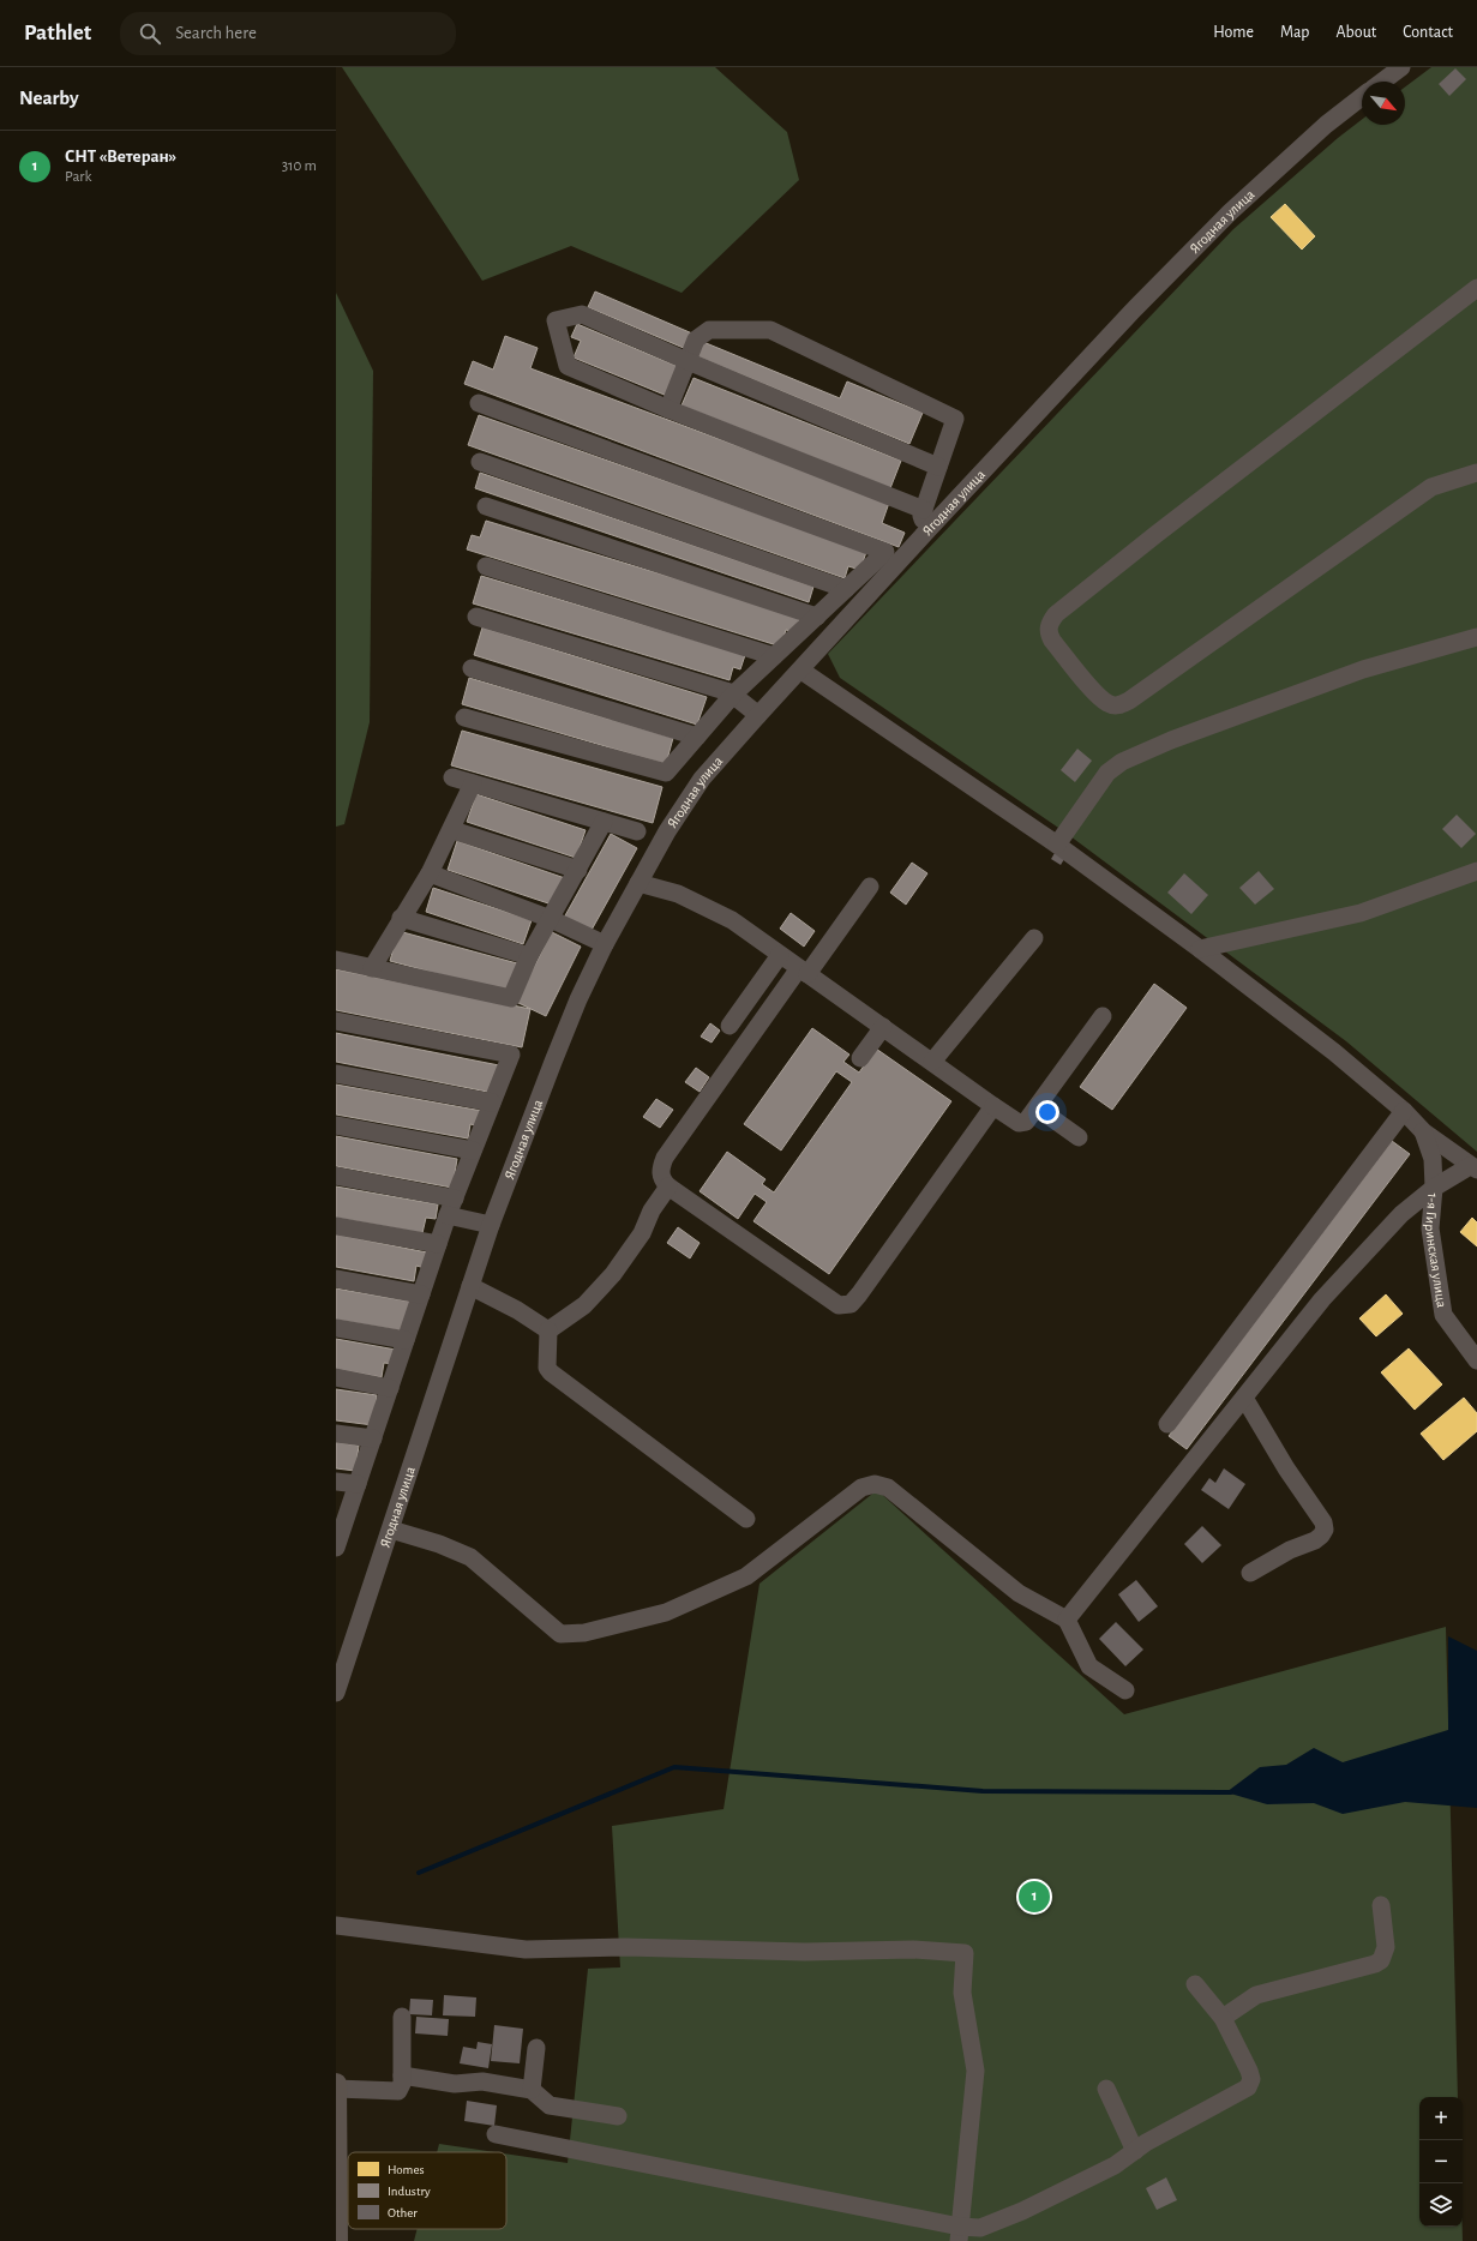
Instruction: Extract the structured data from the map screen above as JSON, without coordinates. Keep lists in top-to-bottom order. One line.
{"streets":{"street":["Ягодная улица","1-я Гиринская улица"]},"legend":["Homes","Industry","Other"],"north":"bottom right","page":{"header":"Pathlet","search":"Search here","nav":["Home","Map","About","Contact"],"heading":"Nearby","list":[{"mark":"1","name":"СНТ «Ветеран»","note":"Park","value":"310 m"}],"pins":"1","map_buttons":["+","−"]}}
